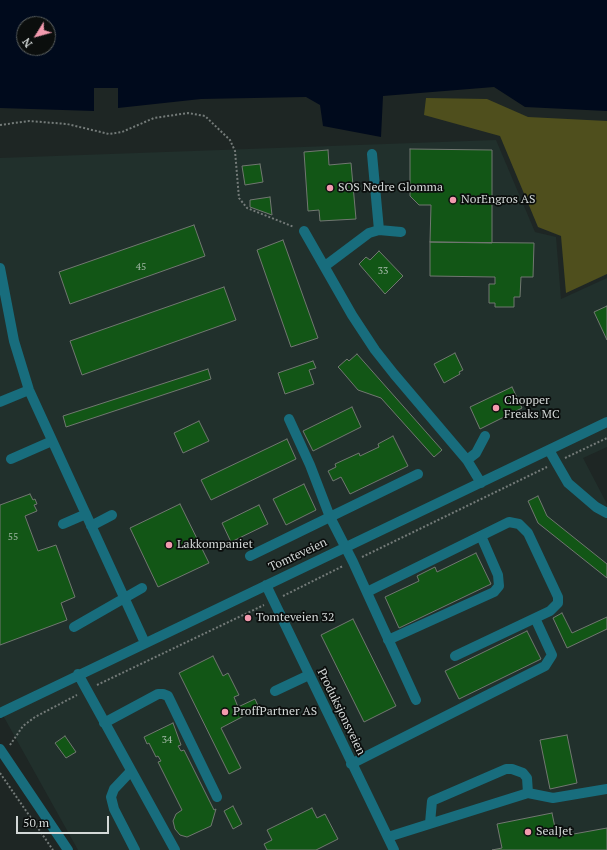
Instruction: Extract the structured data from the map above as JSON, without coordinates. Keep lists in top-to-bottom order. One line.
{"streets":{"street":["Tomteveien","Produksjonsveien"]},"crossings":[["Tomteveien","Produksjonsveien"]],"places":["SOS Nedre Glomma","NorEngros AS","Chopper Freaks MC","Lakkompaniet","Tomteveien 32","ProffPartner AS","SealJet"],"house_numbers":["45","33","55","34"],"scale_bar":"50 m","north":"bottom left"}
